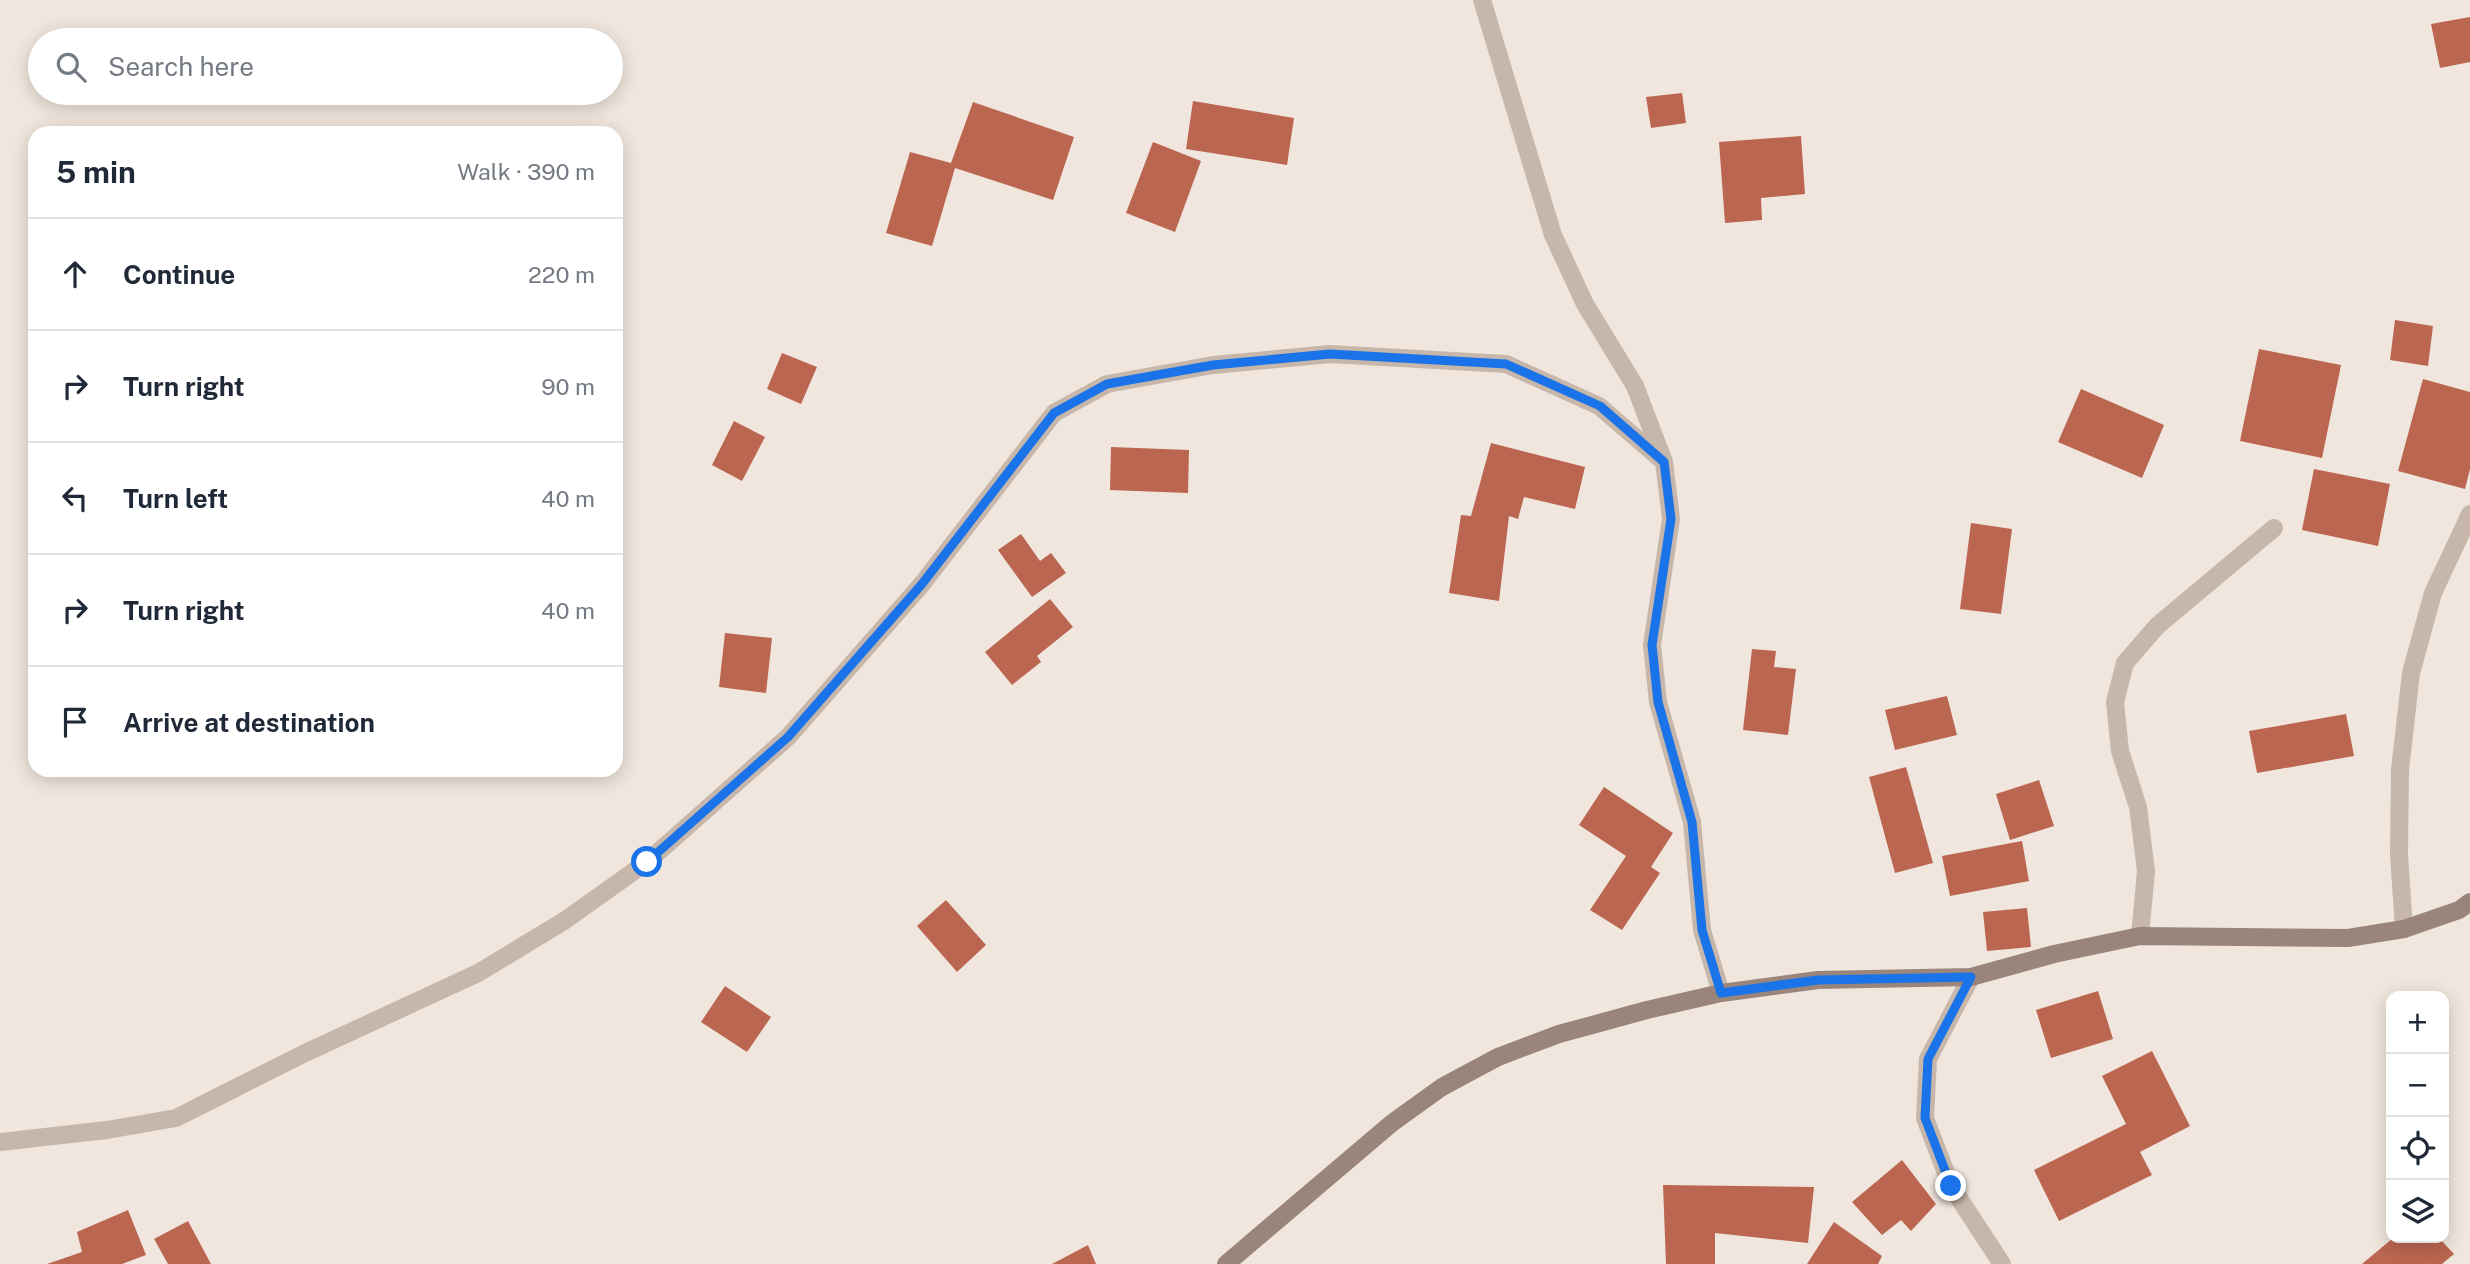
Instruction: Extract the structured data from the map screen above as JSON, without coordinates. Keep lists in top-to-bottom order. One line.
{"page":{"search":"Search here","heading":["5 min","Walk · 390 m"],"list":[["Continue","220 m"],["Turn right","90 m"],["Turn left","40 m"],["Turn right","40 m"],"Arrive at destination"],"map_buttons":["+","−"]}}
